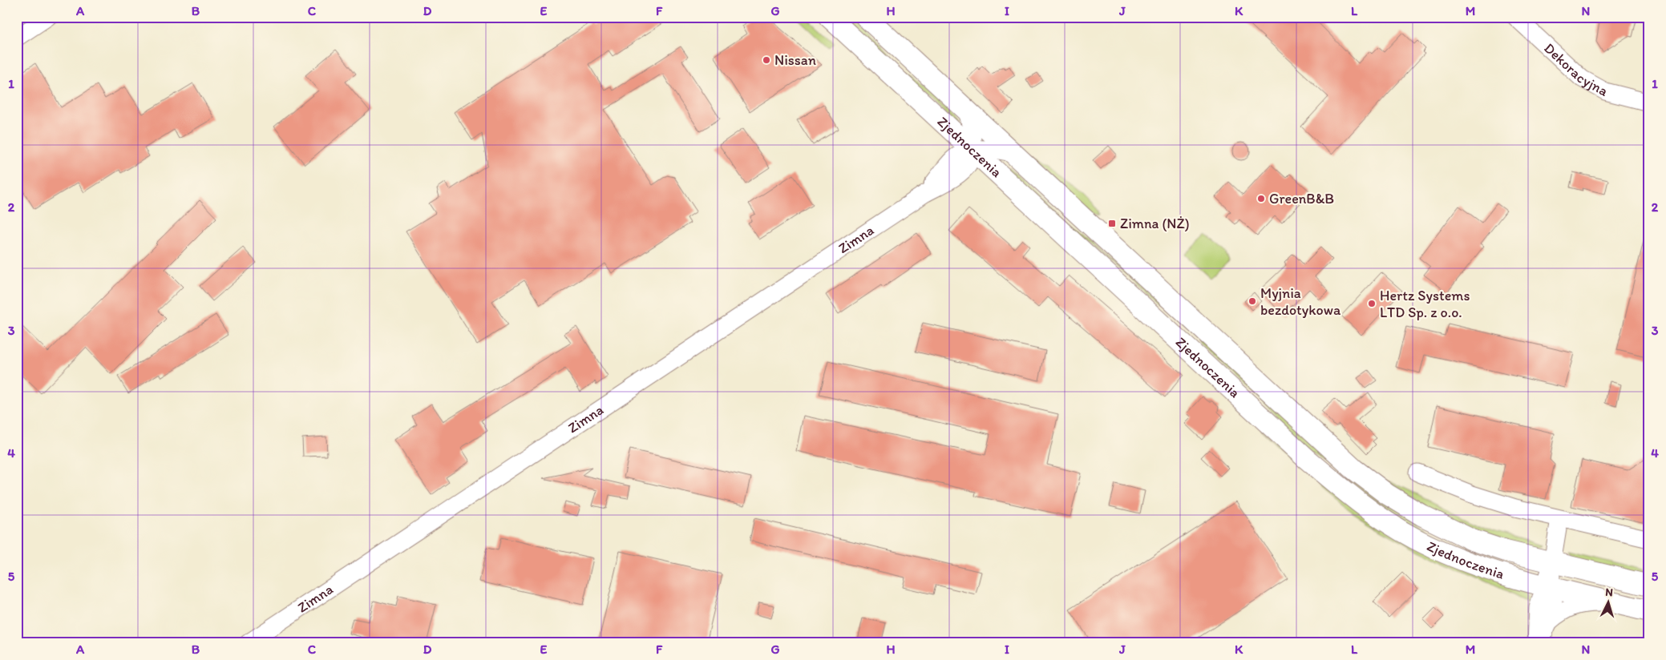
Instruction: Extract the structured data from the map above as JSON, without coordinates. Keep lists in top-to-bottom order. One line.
{"streets":{"main road":["Zjednoczenia"],"street":["Dekoracyjna","Zimna"]},"crossings":[["Zjednoczenia","Zimna"]],"places":{"other":["Nissan","GreenB&B","Myjnia bezdotykowa","Hertz Systems LTD Sp. z o.o."],"transit":["Zimna (NŻ)"]},"north":"top","grid":{"columns":["A","B","C","D","E","F","G","H","I","J","K","L","M","N"],"rows":["1","2","3","4","5"]}}
